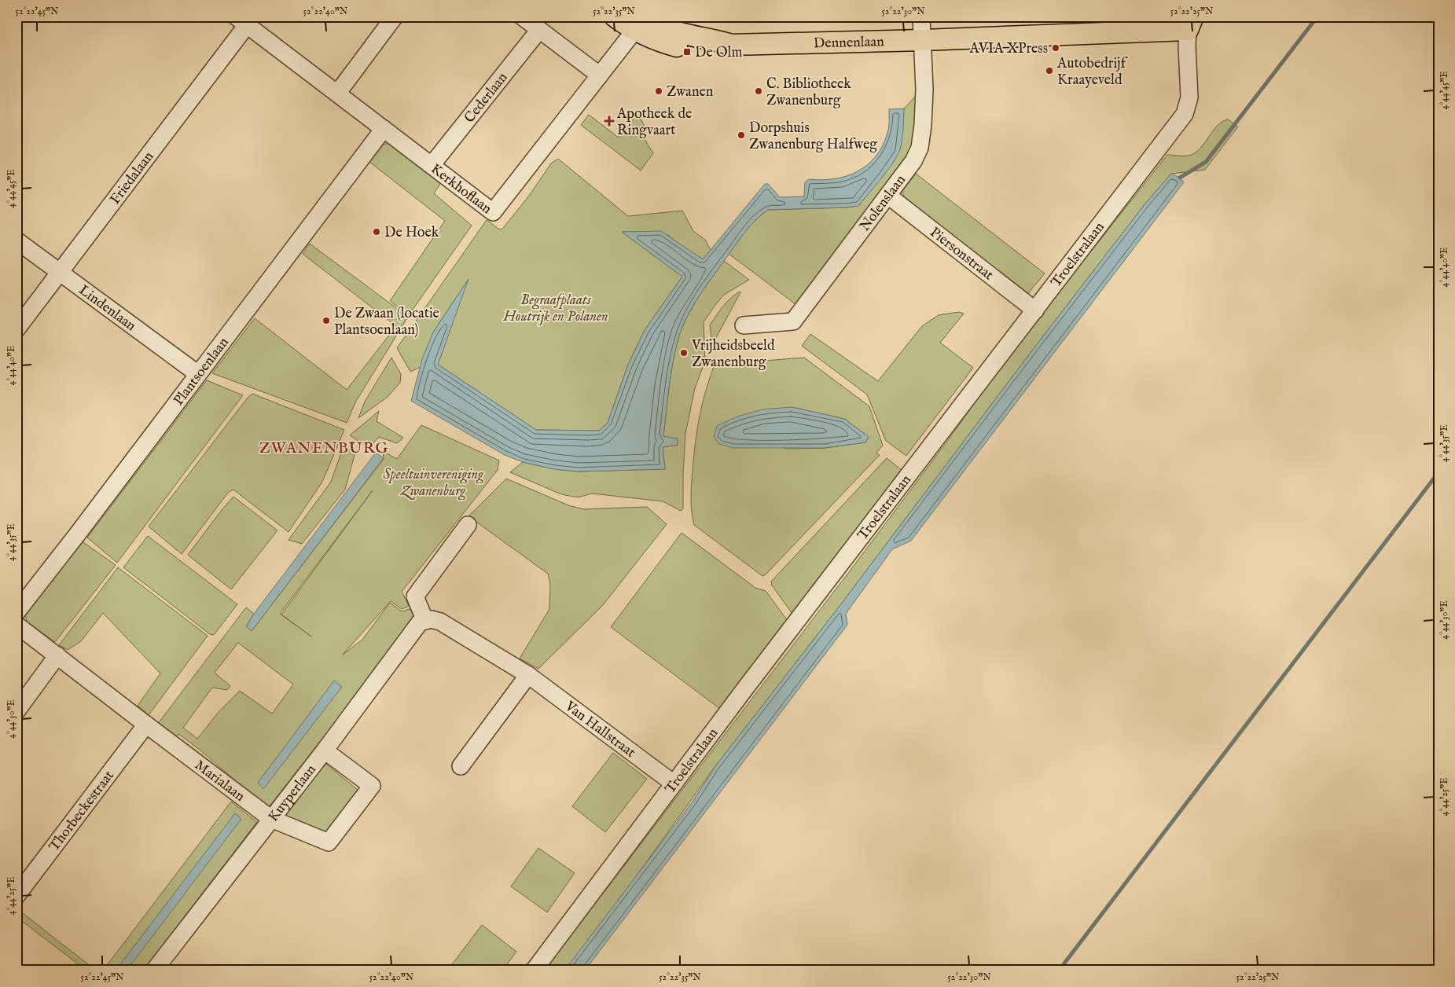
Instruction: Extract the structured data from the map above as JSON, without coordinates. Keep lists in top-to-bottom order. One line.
{"streets":{"main road":["Dennenlaan"],"street":["Cederlaan","Friedalaan","Kerkhoflaan","Nolenslaan","Piersonstraat","Troelstralaan","Lindenlaan","Plantsoenlaan","Van Hallstraat","Marialaan","Kuyperlaan","Thorbeckestraat"]},"crossings":[["Dennenlaan","Kerkhoflaan"],["Dennenlaan","Nolenslaan"],["Dennenlaan","Troelstralaan"],["Cederlaan","Kerkhoflaan"],["Friedalaan","Kerkhoflaan"],["Friedalaan","Lindenlaan"],["Kerkhoflaan","Plantsoenlaan"],["Nolenslaan","Piersonstraat"],["Piersonstraat","Troelstralaan"],["Troelstralaan","Van Hallstraat"],["Lindenlaan","Plantsoenlaan"],["Van Hallstraat","Kuyperlaan"],["Marialaan","Kuyperlaan"],["Marialaan","Thorbeckestraat"]],"districts":["ZWANENBURG"],"parks":["Begraafplaats Houtrijk en Polanen","Speeltuinvereniging Zwanenburg"],"places":{"other":["AVIA XPress","Autobedrijf Kraayeveld","Zwanen","C. Bibliotheek Zwanenburg","Dorpshuis Zwanenburg Halfweg","De Hoek","De Zwaan (locatie Plantsoenlaan)","Vrijheidsbeeld Zwanenburg"],"transit":["De Olm"],"health":["Apotheek de Ringvaart"]},"coordinates":["52°22'45\"N","52°22'40\"N","52°22'35\"N","52°22'30\"N","52°22'25\"N","4°44'45\"E","4°44'40\"E","4°44'35\"E","4°44'30\"E","4°44'25\"E"]}
